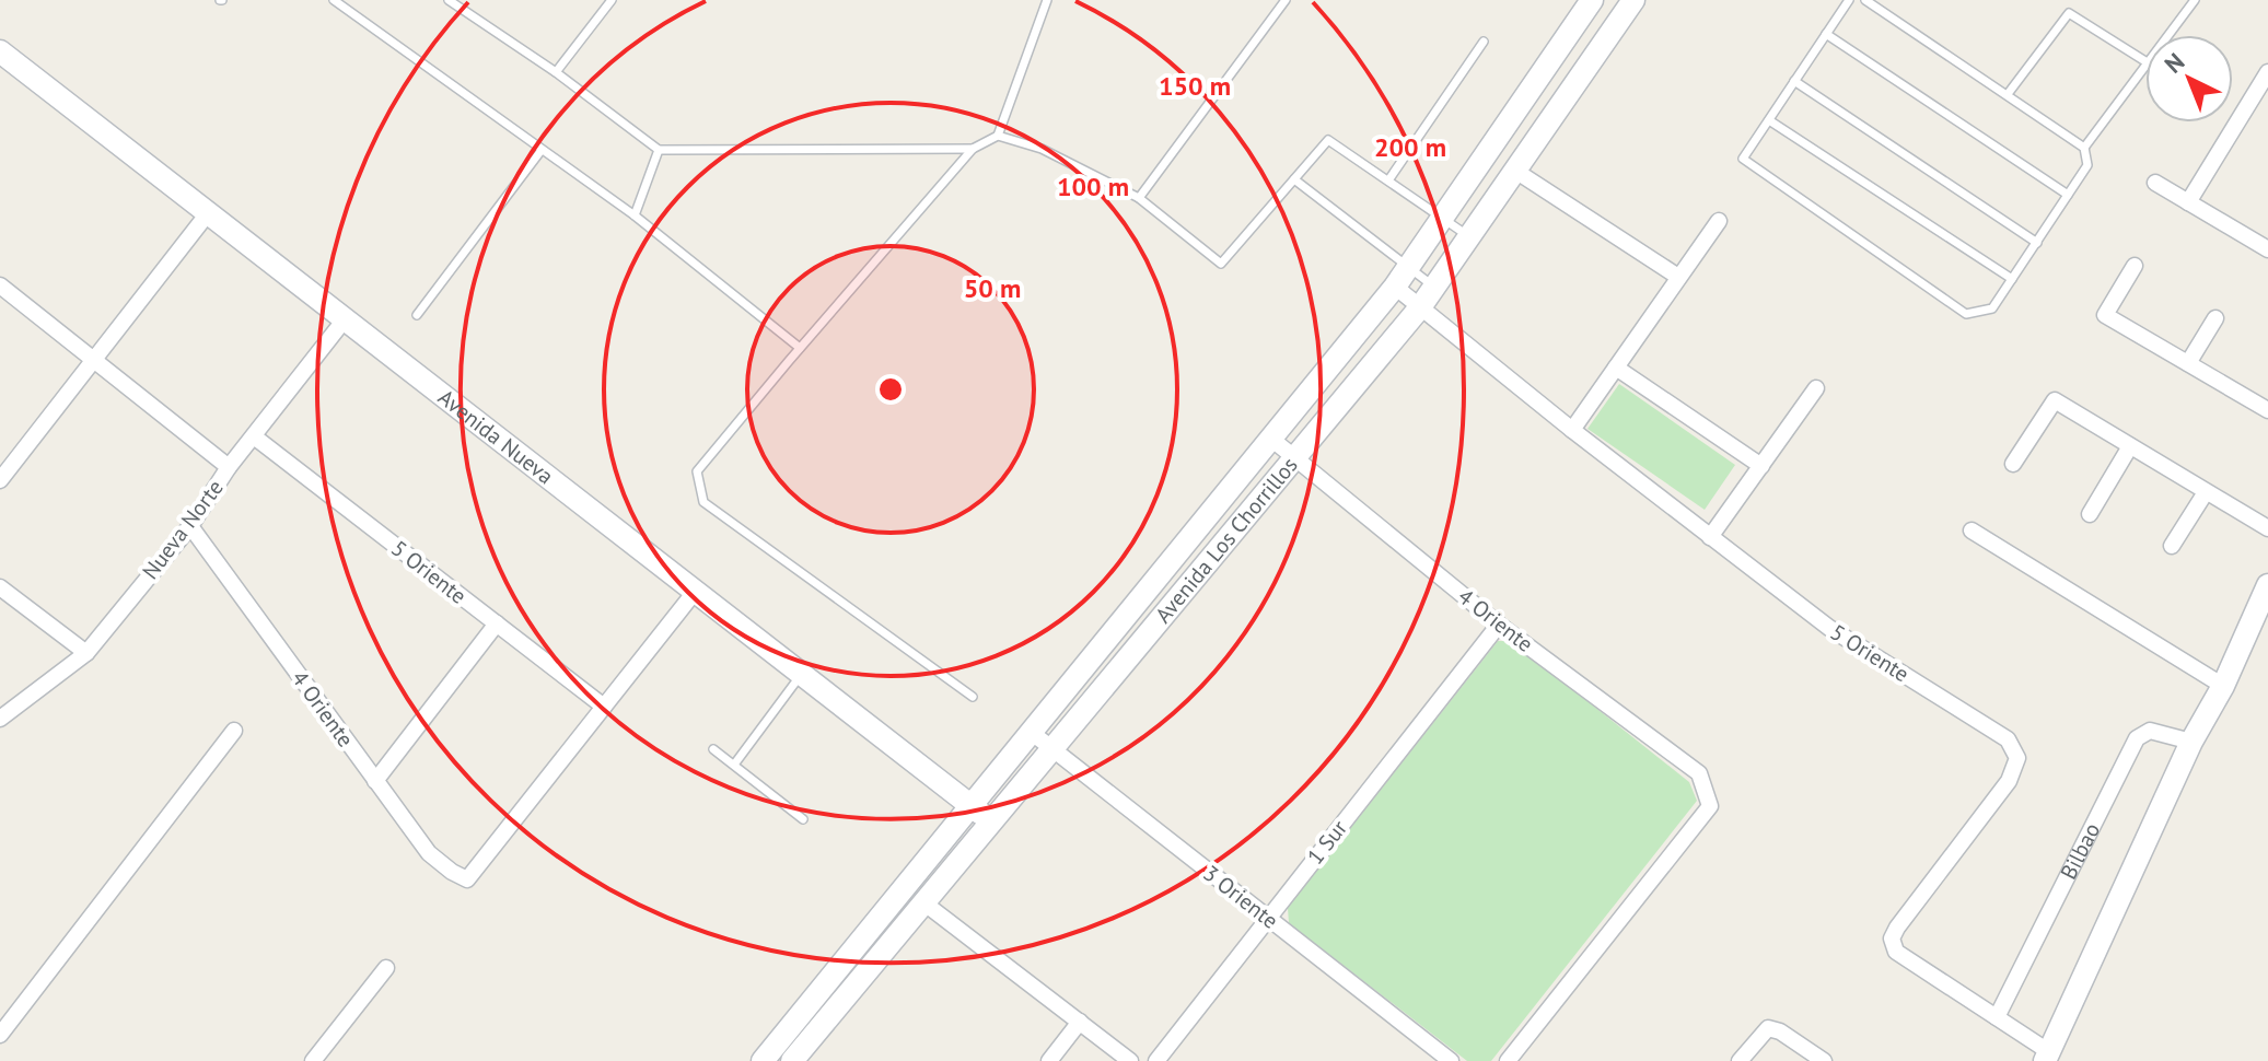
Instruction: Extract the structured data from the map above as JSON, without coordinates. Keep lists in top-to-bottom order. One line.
{"streets":{"street":["Avenida Nueva","Nueva Norte","Avenida Los Chorrillos","5 Oriente","4 Oriente","1 Sur","Bilbao","3 Oriente"]},"crossings":[["Avenida Nueva","Nueva Norte"],["Avenida Nueva","Avenida Los Chorrillos"],["Nueva Norte","5 Oriente"],["Nueva Norte","4 Oriente"],["Avenida Los Chorrillos","5 Oriente"],["Avenida Los Chorrillos","4 Oriente"],["Avenida Los Chorrillos","3 Oriente"],["5 Oriente","4 Oriente"],["5 Oriente","Bilbao"],["4 Oriente","1 Sur"],["1 Sur","3 Oriente"]],"north":"top left","rings":["150 m","200 m","100 m","50 m"]}
